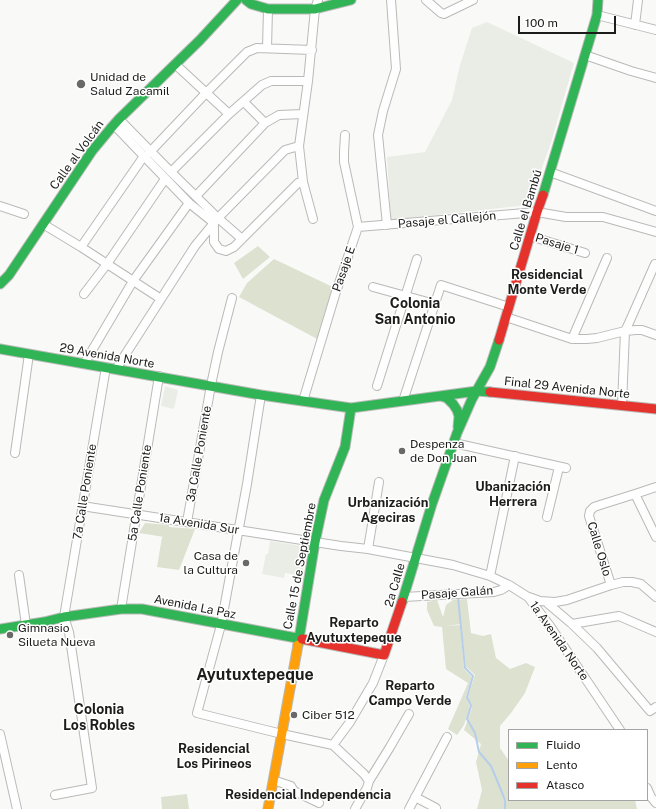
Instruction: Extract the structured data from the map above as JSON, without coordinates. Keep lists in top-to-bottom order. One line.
{"streets":{"street":["Calle al Volcán","Calle el Bambú","Pasaje el Callejón","Pasaje 1","Pasaje E","29 Avenida Norte","Final 29 Avenida Norte","3a Calle Poniente","7a Calle Poniente","5a Calle Poniente","1a Avenida Sur","Calle Oslo","Calle 15 de Septiembre","2a Calle","Pasaje Galán","Avenida La Paz","1a Avenida Norte"]},"crossings":[["Calle el Bambú","Pasaje el Callejón"],["Calle el Bambú","Pasaje 1"],["Calle el Bambú","Final 29 Avenida Norte"],["Calle el Bambú","2a Calle"],["Calle el Bambú","1a Avenida Norte"],["Pasaje el Callejón","Pasaje E"],["Pasaje E","29 Avenida Norte"],["29 Avenida Norte","Final 29 Avenida Norte"],["29 Avenida Norte","3a Calle Poniente"],["29 Avenida Norte","7a Calle Poniente"],["29 Avenida Norte","5a Calle Poniente"],["29 Avenida Norte","Calle 15 de Septiembre"],["Final 29 Avenida Norte","Calle 15 de Septiembre"],["3a Calle Poniente","1a Avenida Sur"],["7a Calle Poniente","1a Avenida Sur"],["7a Calle Poniente","Avenida La Paz"],["5a Calle Poniente","1a Avenida Sur"],["5a Calle Poniente","Avenida La Paz"],["1a Avenida Sur","Calle 15 de Septiembre"],["1a Avenida Sur","1a Avenida Norte"],["Calle 15 de Septiembre","Avenida La Paz"],["Calle 15 de Septiembre","1a Avenida Norte"],["2a Calle","Pasaje Galán"],["2a Calle","Avenida La Paz"],["2a Calle","1a Avenida Norte"],["Pasaje Galán","1a Avenida Norte"]],"districts":["Residencial Monte Verde","Colonia San Antonio","Ubanización Herrera","Urbanización Ageciras","Reparto Ayutuxtepeque","Ayutuxtepeque","Reparto Campo Verde","Colonia Los Robles","Residencial Los Pirineos","Residencial Independencia"],"places":["Unidad de Salud Zacamil","Despenza de Don Juan","Casa de la Cultura","Gimnasio Silueta Nueva","Ciber 512"],"legend":["Fluido","Lento","Atasco"],"scale_bar":"100 m"}
